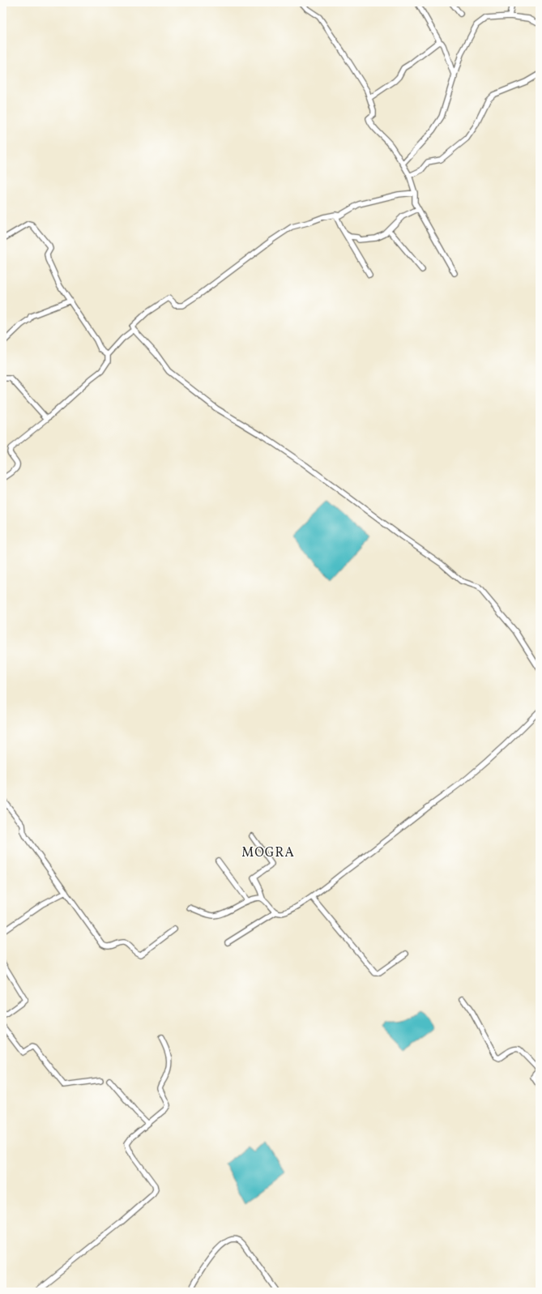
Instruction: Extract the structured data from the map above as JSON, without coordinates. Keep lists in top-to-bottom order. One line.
{"districts":["MOGRA"]}
